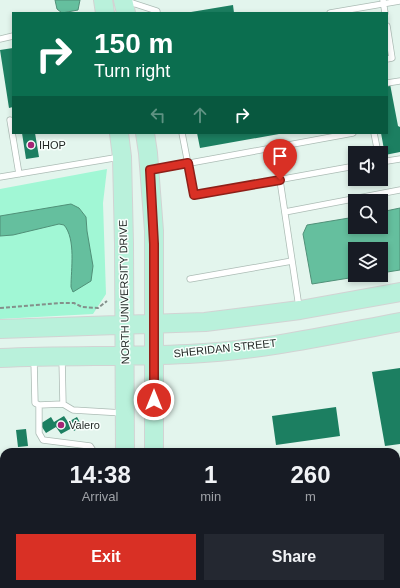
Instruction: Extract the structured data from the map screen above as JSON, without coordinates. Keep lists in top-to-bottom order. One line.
{"streets":{"main road":["NORTH UNIVERSITY DRIVE","SHERIDAN STREET"]},"crossings":[["NORTH UNIVERSITY DRIVE","SHERIDAN STREET"]],"places":["IHOP","Valero"],"page":{"turn":["150 m","Turn right"],"eta":["14:38","Arrival","1","min","260","m"],"buttons":["Exit","Share"]}}
